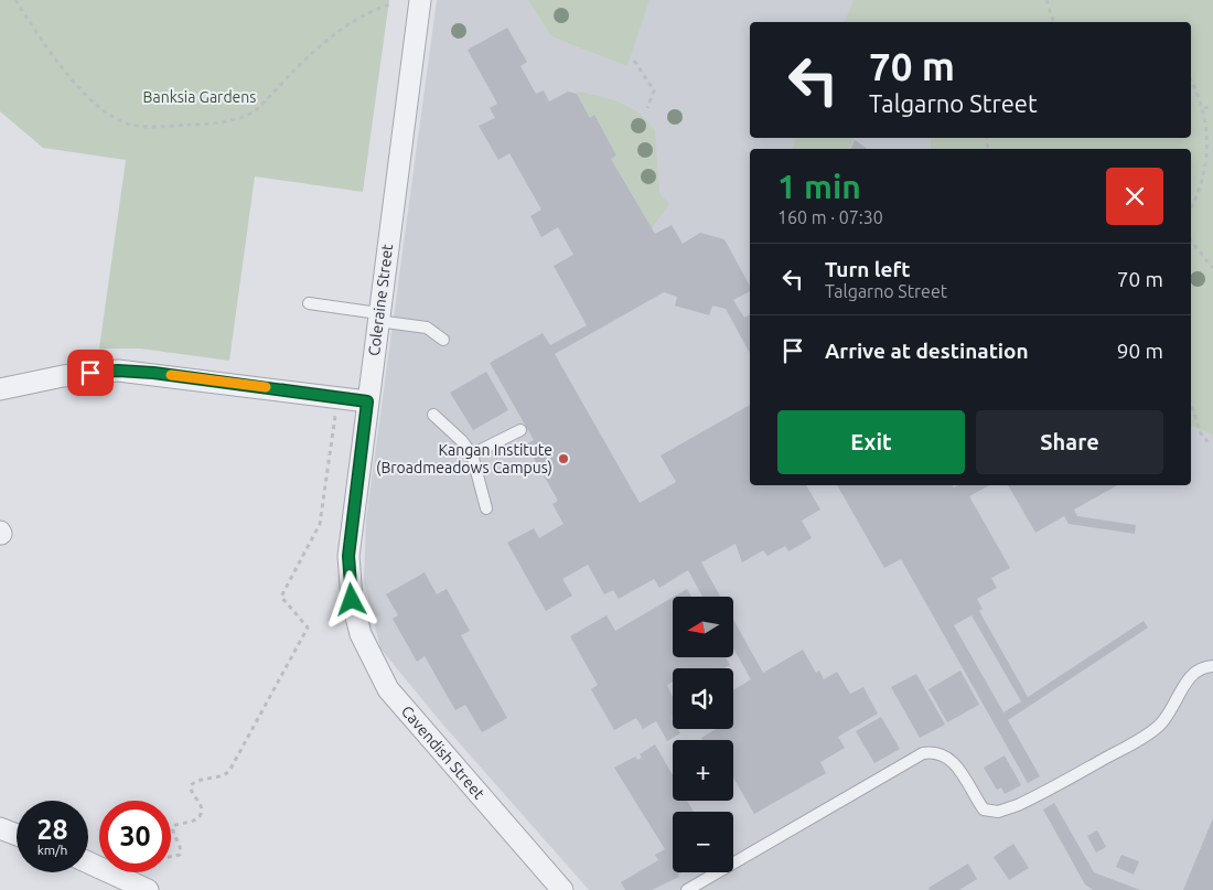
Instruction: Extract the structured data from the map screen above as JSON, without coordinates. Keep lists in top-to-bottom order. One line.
{"streets":{"street":["Coleraine Street","Cavendish Street"]},"crossings":[["Coleraine Street","Cavendish Street"]],"parks":["Banksia Gardens"],"places":["Kangan Institute (Broadmeadows Campus)"],"north":"left","page":{"turn":["70 m","Talgarno Street"],"heading":["1 min","160 m · 07:30"],"list":[{"name":"Turn left","note":"Talgarno Street","value":"70 m"},{"name":"Arrive at destination","value":"90 m"}],"buttons":["Exit","Share"],"map_buttons":["+","−"],"speed":"28 km/h","limit":"30"}}
